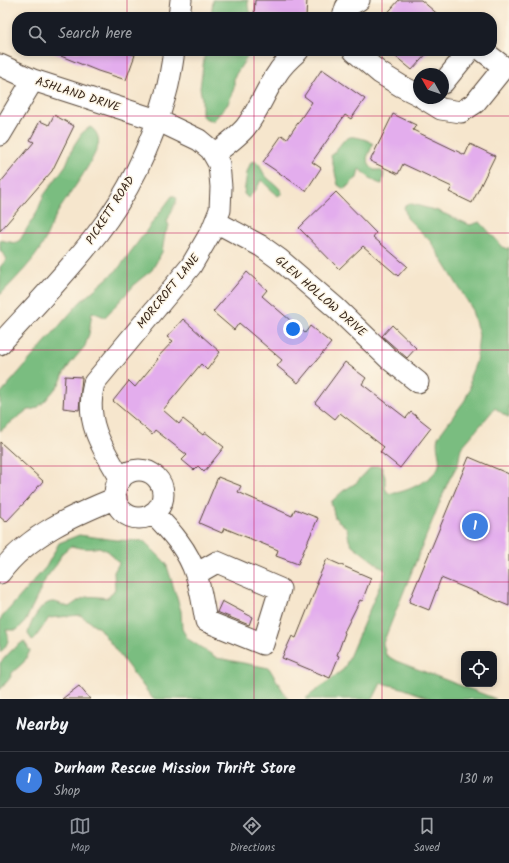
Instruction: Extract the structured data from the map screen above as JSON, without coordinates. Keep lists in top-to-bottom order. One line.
{"streets":{"street":["ASHLAND DRIVE","PICKETT ROAD","MORCROFT LANE","GLEN HOLLOW DRIVE"]},"crossings":[["ASHLAND DRIVE","PICKETT ROAD"],["MORCROFT LANE","GLEN HOLLOW DRIVE"]],"north":"top left","page":{"search":"Search here","pins":"1","heading":"Nearby","list":[{"mark":"1","name":"Durham Rescue Mission Thrift Store","note":"Shop","value":"130 m"}],"nav":["Map","Directions","Saved"]}}
